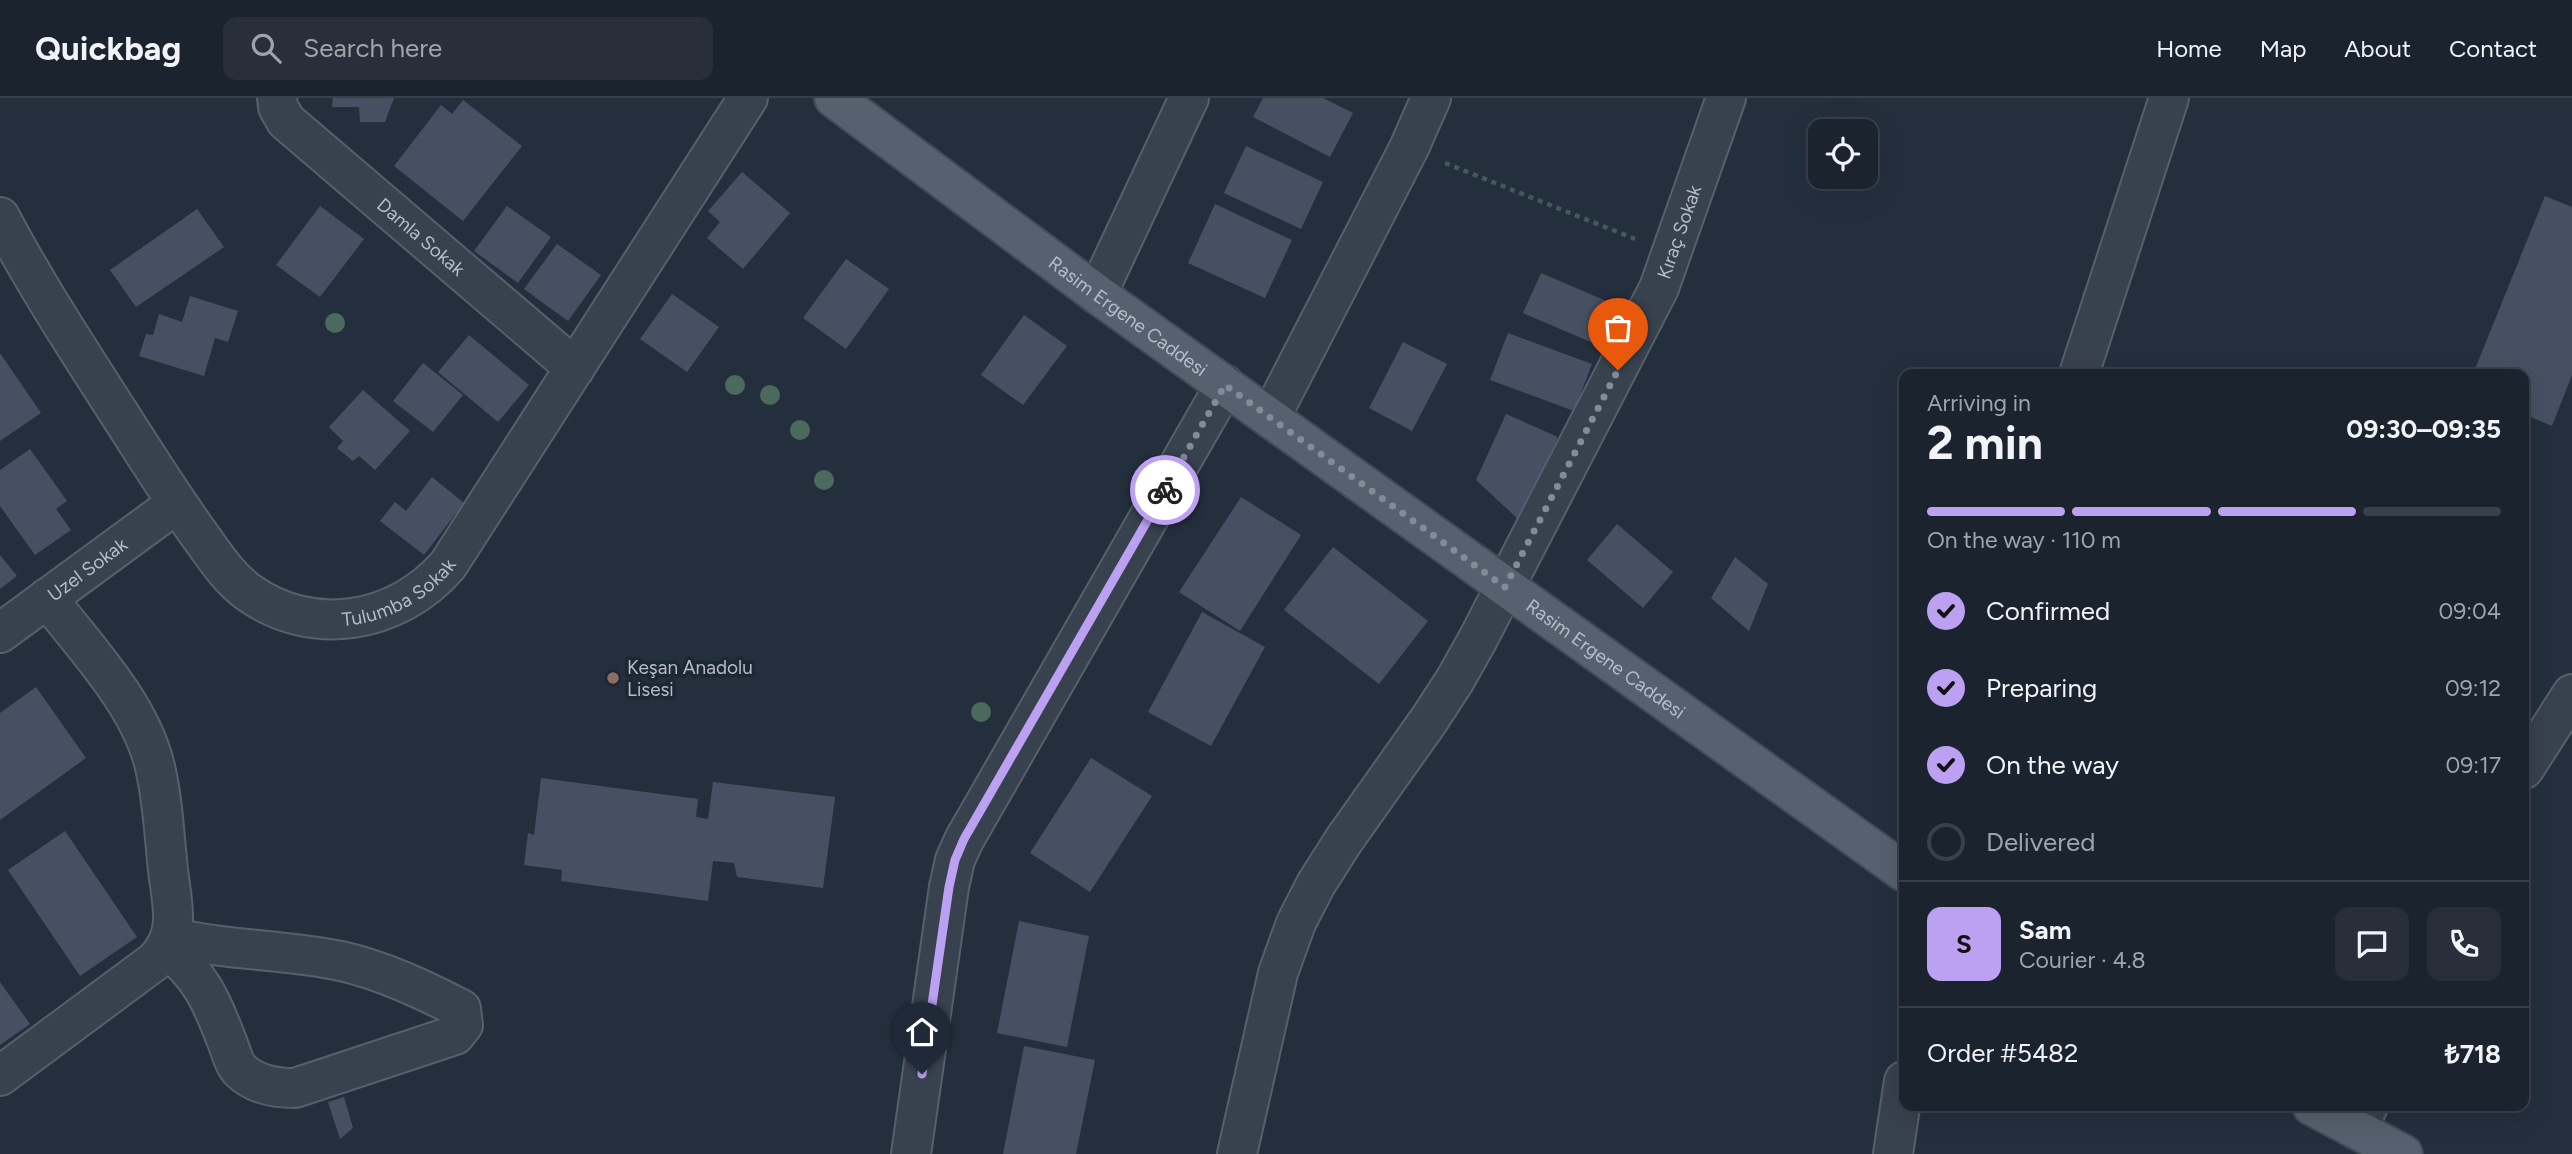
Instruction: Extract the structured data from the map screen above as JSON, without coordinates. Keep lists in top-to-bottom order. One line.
{"streets":{"main road":["Rasim Ergene Caddesi"],"street":["Kıraç Sokak","Damla Sokak","Uzel Sokak","Tulumba Sokak"]},"crossings":[["Kıraç Sokak","Rasim Ergene Caddesi"],["Damla Sokak","Tulumba Sokak"],["Uzel Sokak","Tulumba Sokak"]],"places":["Keşan Anadolu Lisesi"],"page":{"header":"Quickbag","search":"Search here","nav":["Home","Map","About","Contact"],"heading":["2 min","Arriving in","09:30–09:35"],"panel":["Sam","Courier · 4.8","Order #5482","₺718"],"bar":"On the way · 110 m","list":[["Confirmed","09:04"],["Preparing","09:12"],["On the way","09:17"],"Delivered"],"round":"S"}}
